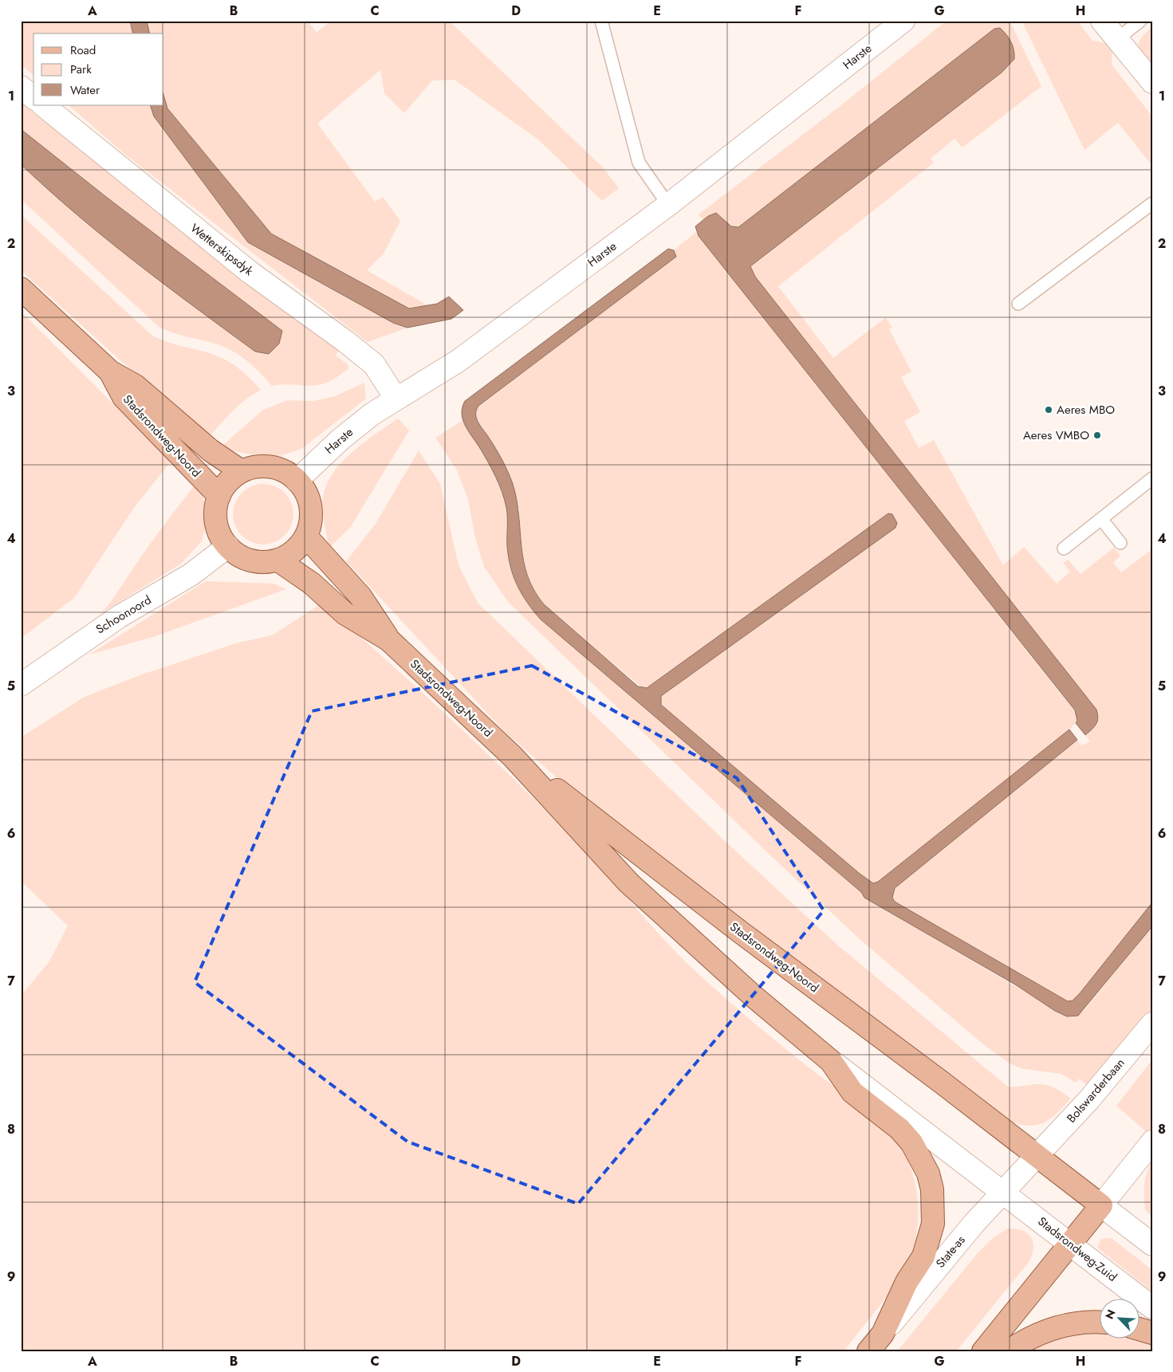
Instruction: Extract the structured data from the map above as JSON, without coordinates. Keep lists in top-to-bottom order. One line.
{"streets":{"main road":["Stadsrondweg-Noord","State-as"],"street":["Harste","Wetterskipsdyk","Schoonoord","Bolswarderbaan","Stadsrondweg-Zuid"]},"crossings":[["Harste","Wetterskipsdyk"],["Harste","Stadsrondweg-Noord"],["Harste","Schoonoord"],["Stadsrondweg-Noord","Schoonoord"],["Stadsrondweg-Noord","Bolswarderbaan"],["Stadsrondweg-Noord","Stadsrondweg-Zuid"],["Stadsrondweg-Noord","State-as"],["Bolswarderbaan","State-as"],["Stadsrondweg-Zuid","State-as"]],"places":["Aeres MBO","Aeres VMBO"],"legend":["Road","Park","Water"],"north":"top left","grid":{"columns":["A","B","C","D","E","F","G","H"],"rows":["1","2","3","4","5","6","7","8","9"]}}
